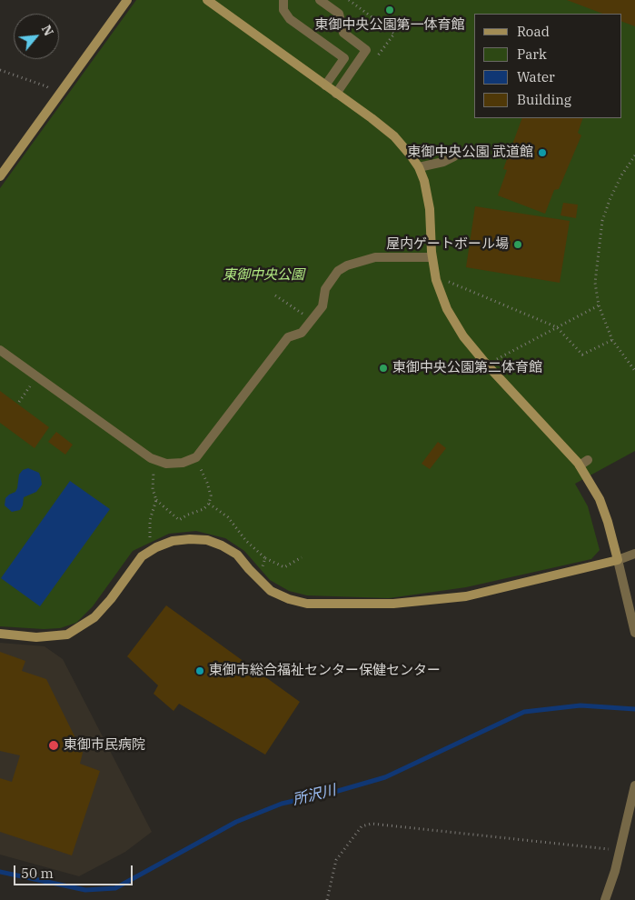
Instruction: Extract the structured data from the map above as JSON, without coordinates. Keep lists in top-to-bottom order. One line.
{"water":["所沢川"],"parks":["東御中央公園"],"places":["東御中央公園第一体育館","東御中央公園 武道館","屋内ゲートボール場","東御中央公園第二体育館","東御市総合福祉センター保健センター","東御市民病院"],"legend":["Road","Park","Water","Building"],"scale_bar":"50 m","north":"top right"}
